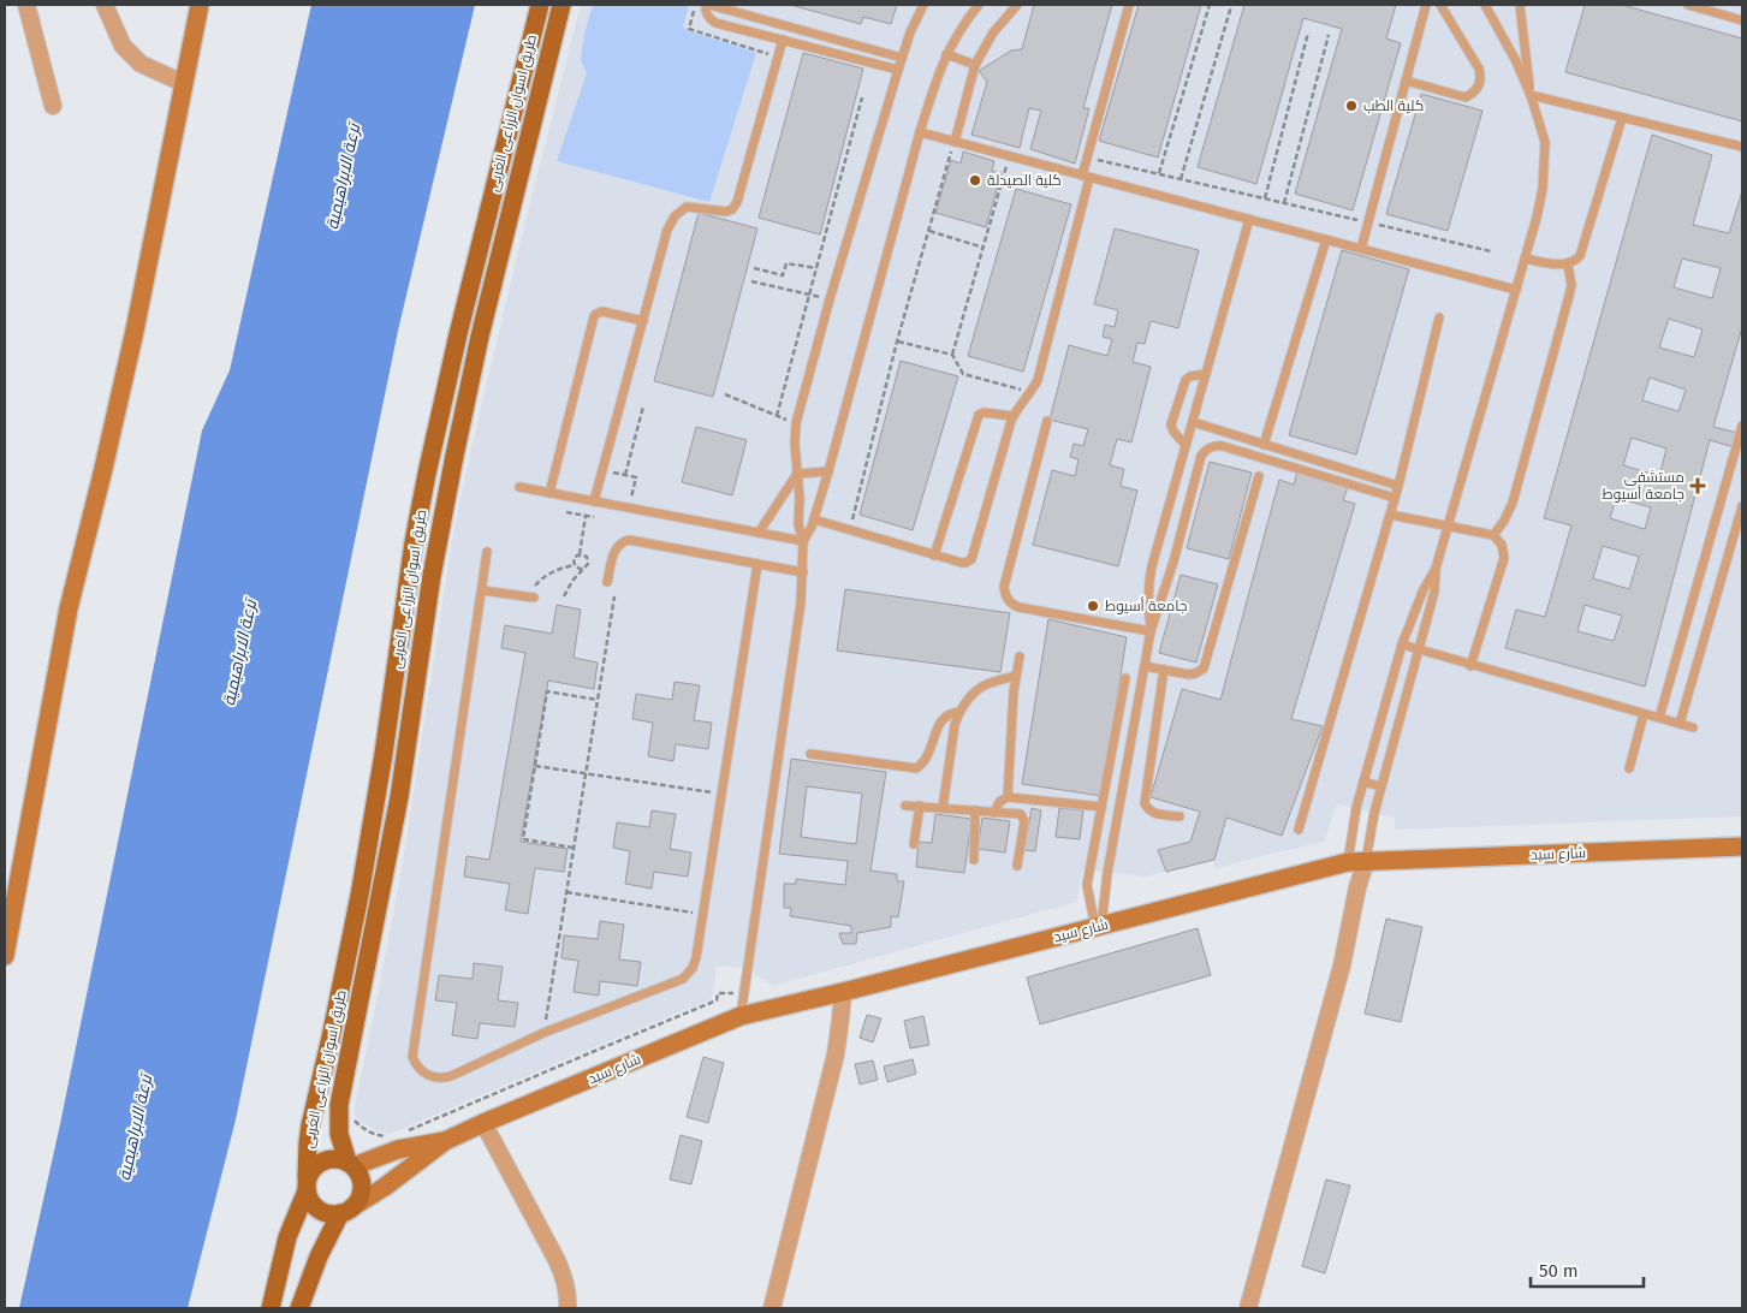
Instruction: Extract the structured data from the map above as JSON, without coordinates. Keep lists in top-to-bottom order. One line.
{"streets":{"main road":["طريق اسوان الزراعى الغربى","شارع سيد"]},"crossings":[["طريق اسوان الزراعى الغربى","شارع سيد"]],"water":["ترعة الابراهيمية"],"places":{"other":["كلية الطب","كلية الصيدلة","جامعة أسيوط"],"health":["مستشفی جامعة أسيوط"]},"scale_bar":"50 m"}
